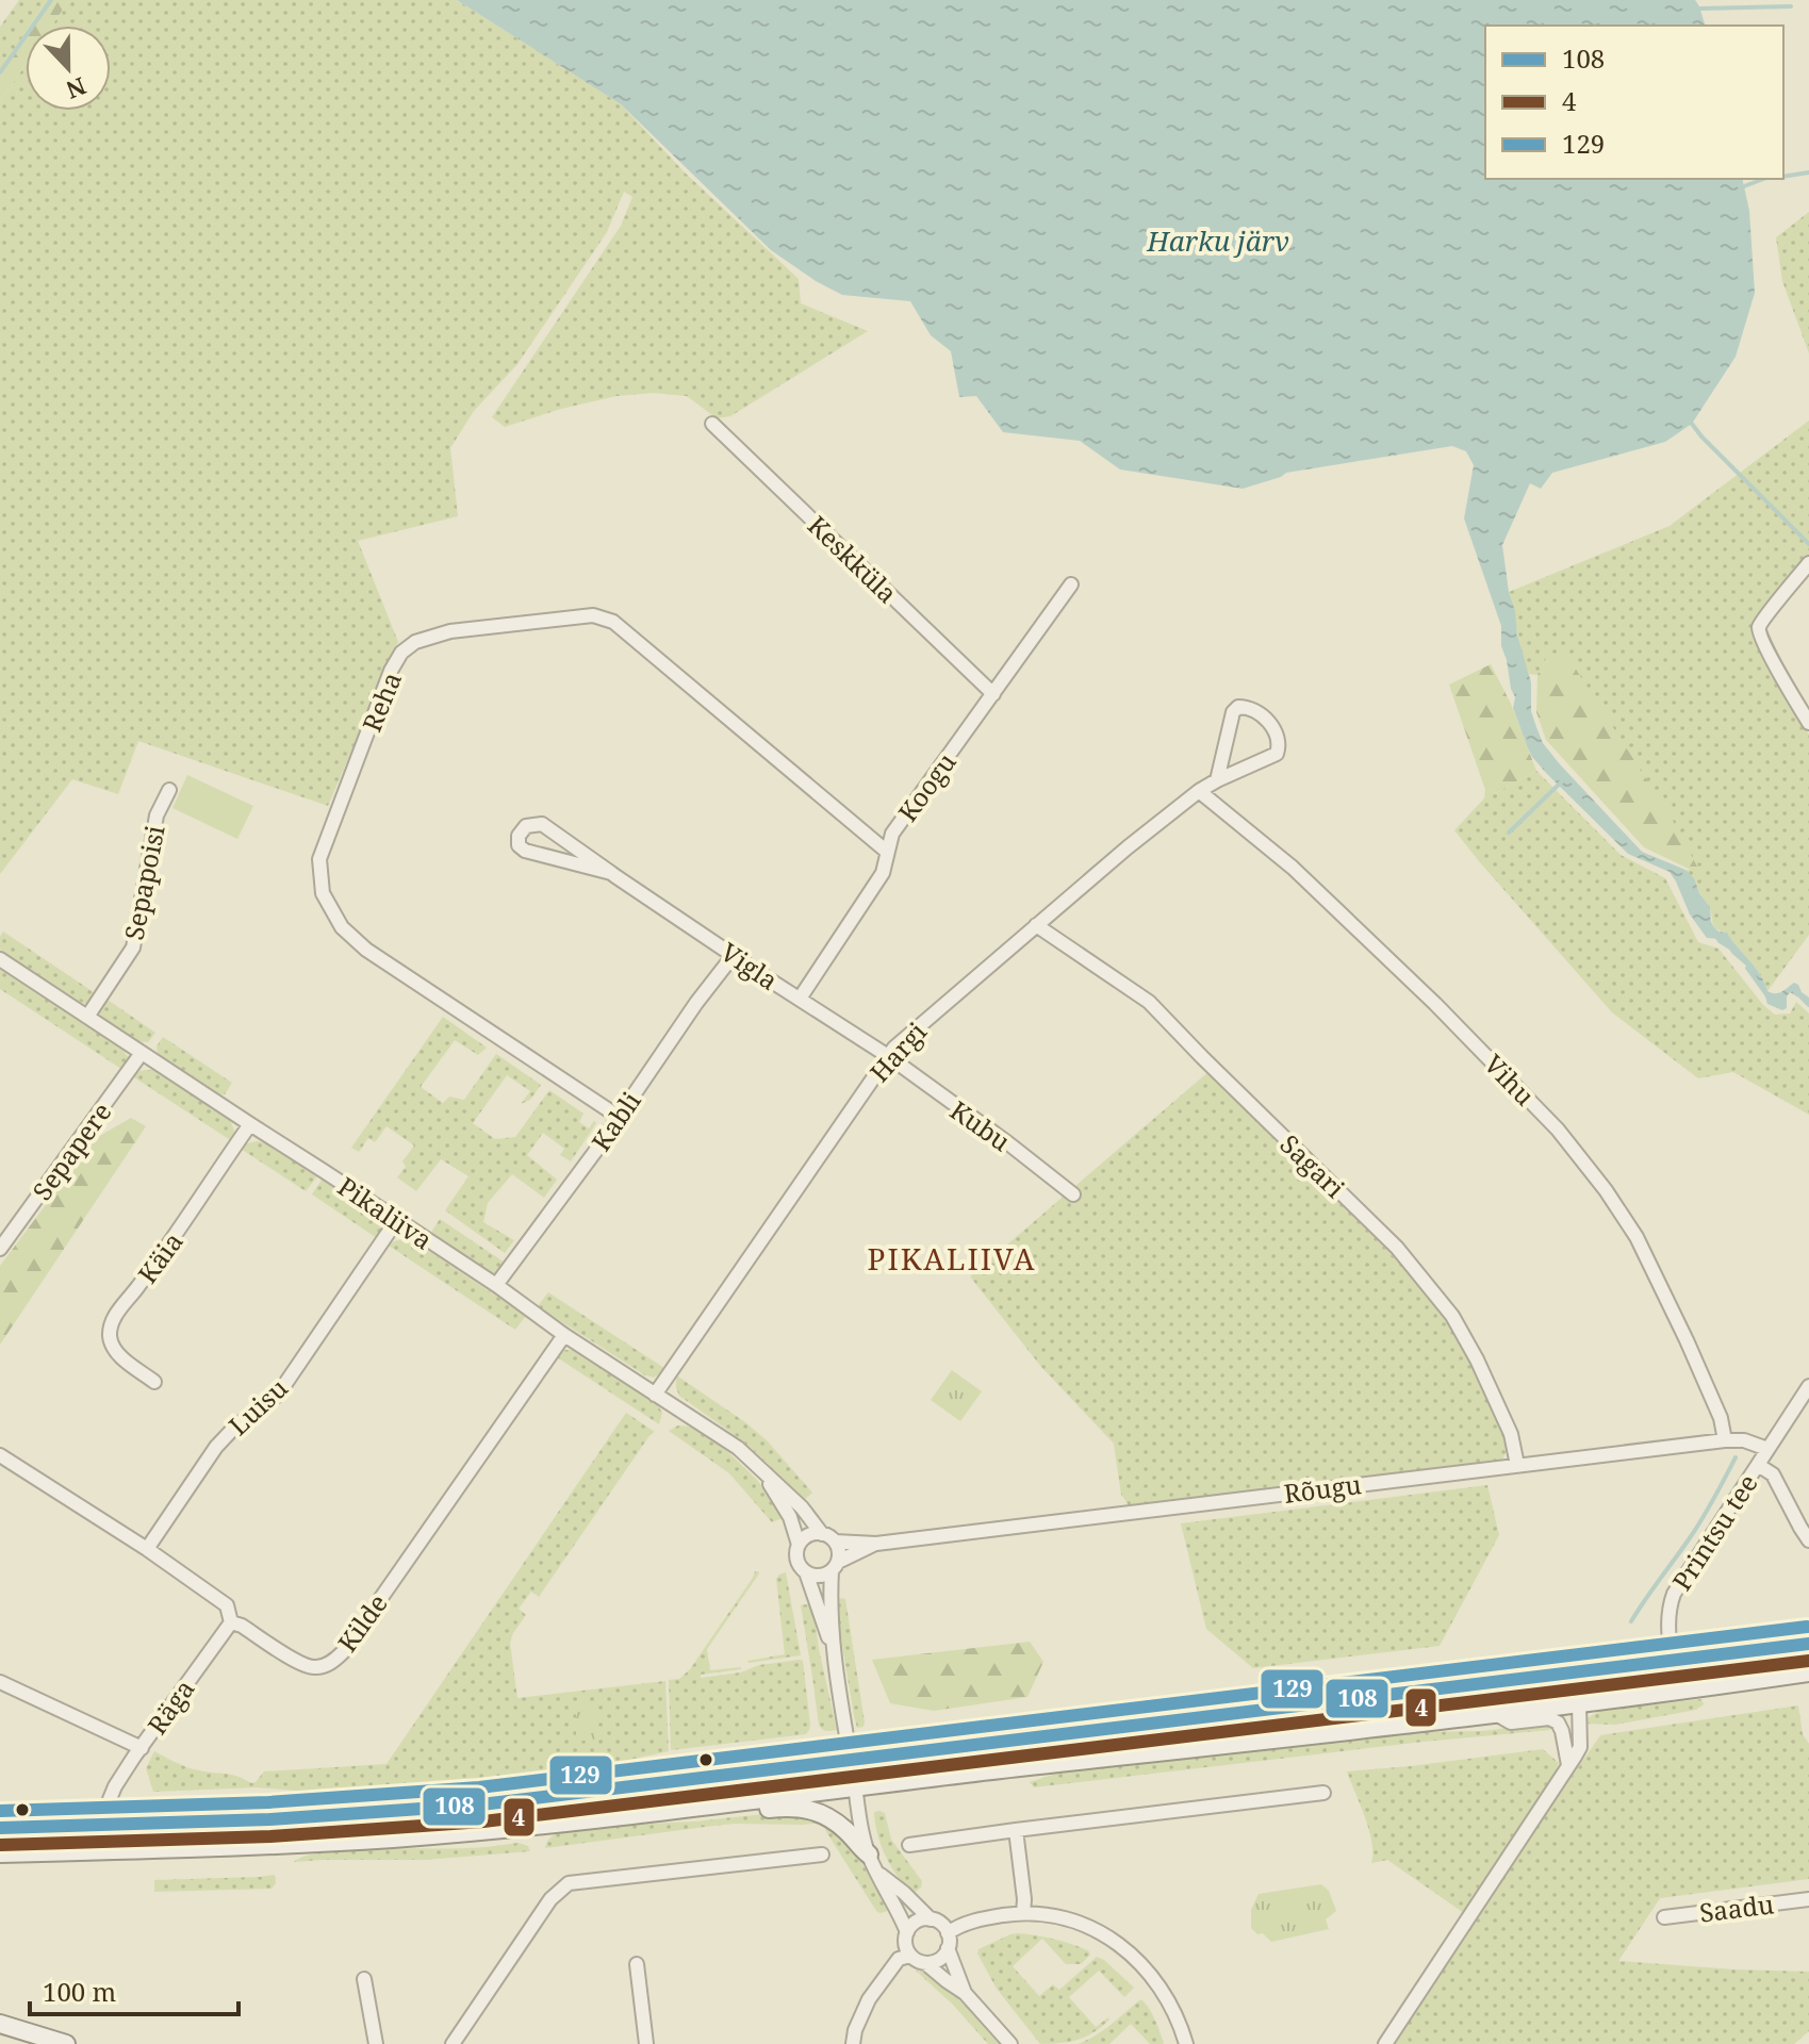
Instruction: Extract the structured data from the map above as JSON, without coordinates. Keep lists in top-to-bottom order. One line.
{"streets":{"street":["Keskküla","Reha","Koogu","Sepapoisi","Vigla","Hargi","Vihu","Kabli","Kubu","Sepapere","Sagari","Pikaliiva","Käia","Luisu","Rõugu","Printsu tee","Kilde","Räga","Saadu"]},"crossings":[["Keskküla","Koogu"],["Reha","Koogu"],["Reha","Kabli"],["Koogu","Vigla"],["Sepapoisi","Pikaliiva"],["Vigla","Hargi"],["Vigla","Kabli"],["Vigla","Kubu"],["Hargi","Vihu"],["Hargi","Kubu"],["Hargi","Sagari"],["Hargi","Pikaliiva"],["Vihu","Rõugu"],["Kabli","Pikaliiva"],["Sepapere","Pikaliiva"],["Sagari","Rõugu"],["Pikaliiva","Käia"],["Pikaliiva","Luisu"],["Pikaliiva","Rõugu"],["Pikaliiva","Kilde"],["Luisu","Kilde"],["Rõugu","Printsu tee"],["Kilde","Räga"]],"districts":["PIKALIIVA"],"water":["Harku järv"],"lines":["transit line 129","transit line 108","transit line 4"],"legend":["108","4","129"],"scale_bar":"100 m","north":"bottom"}
